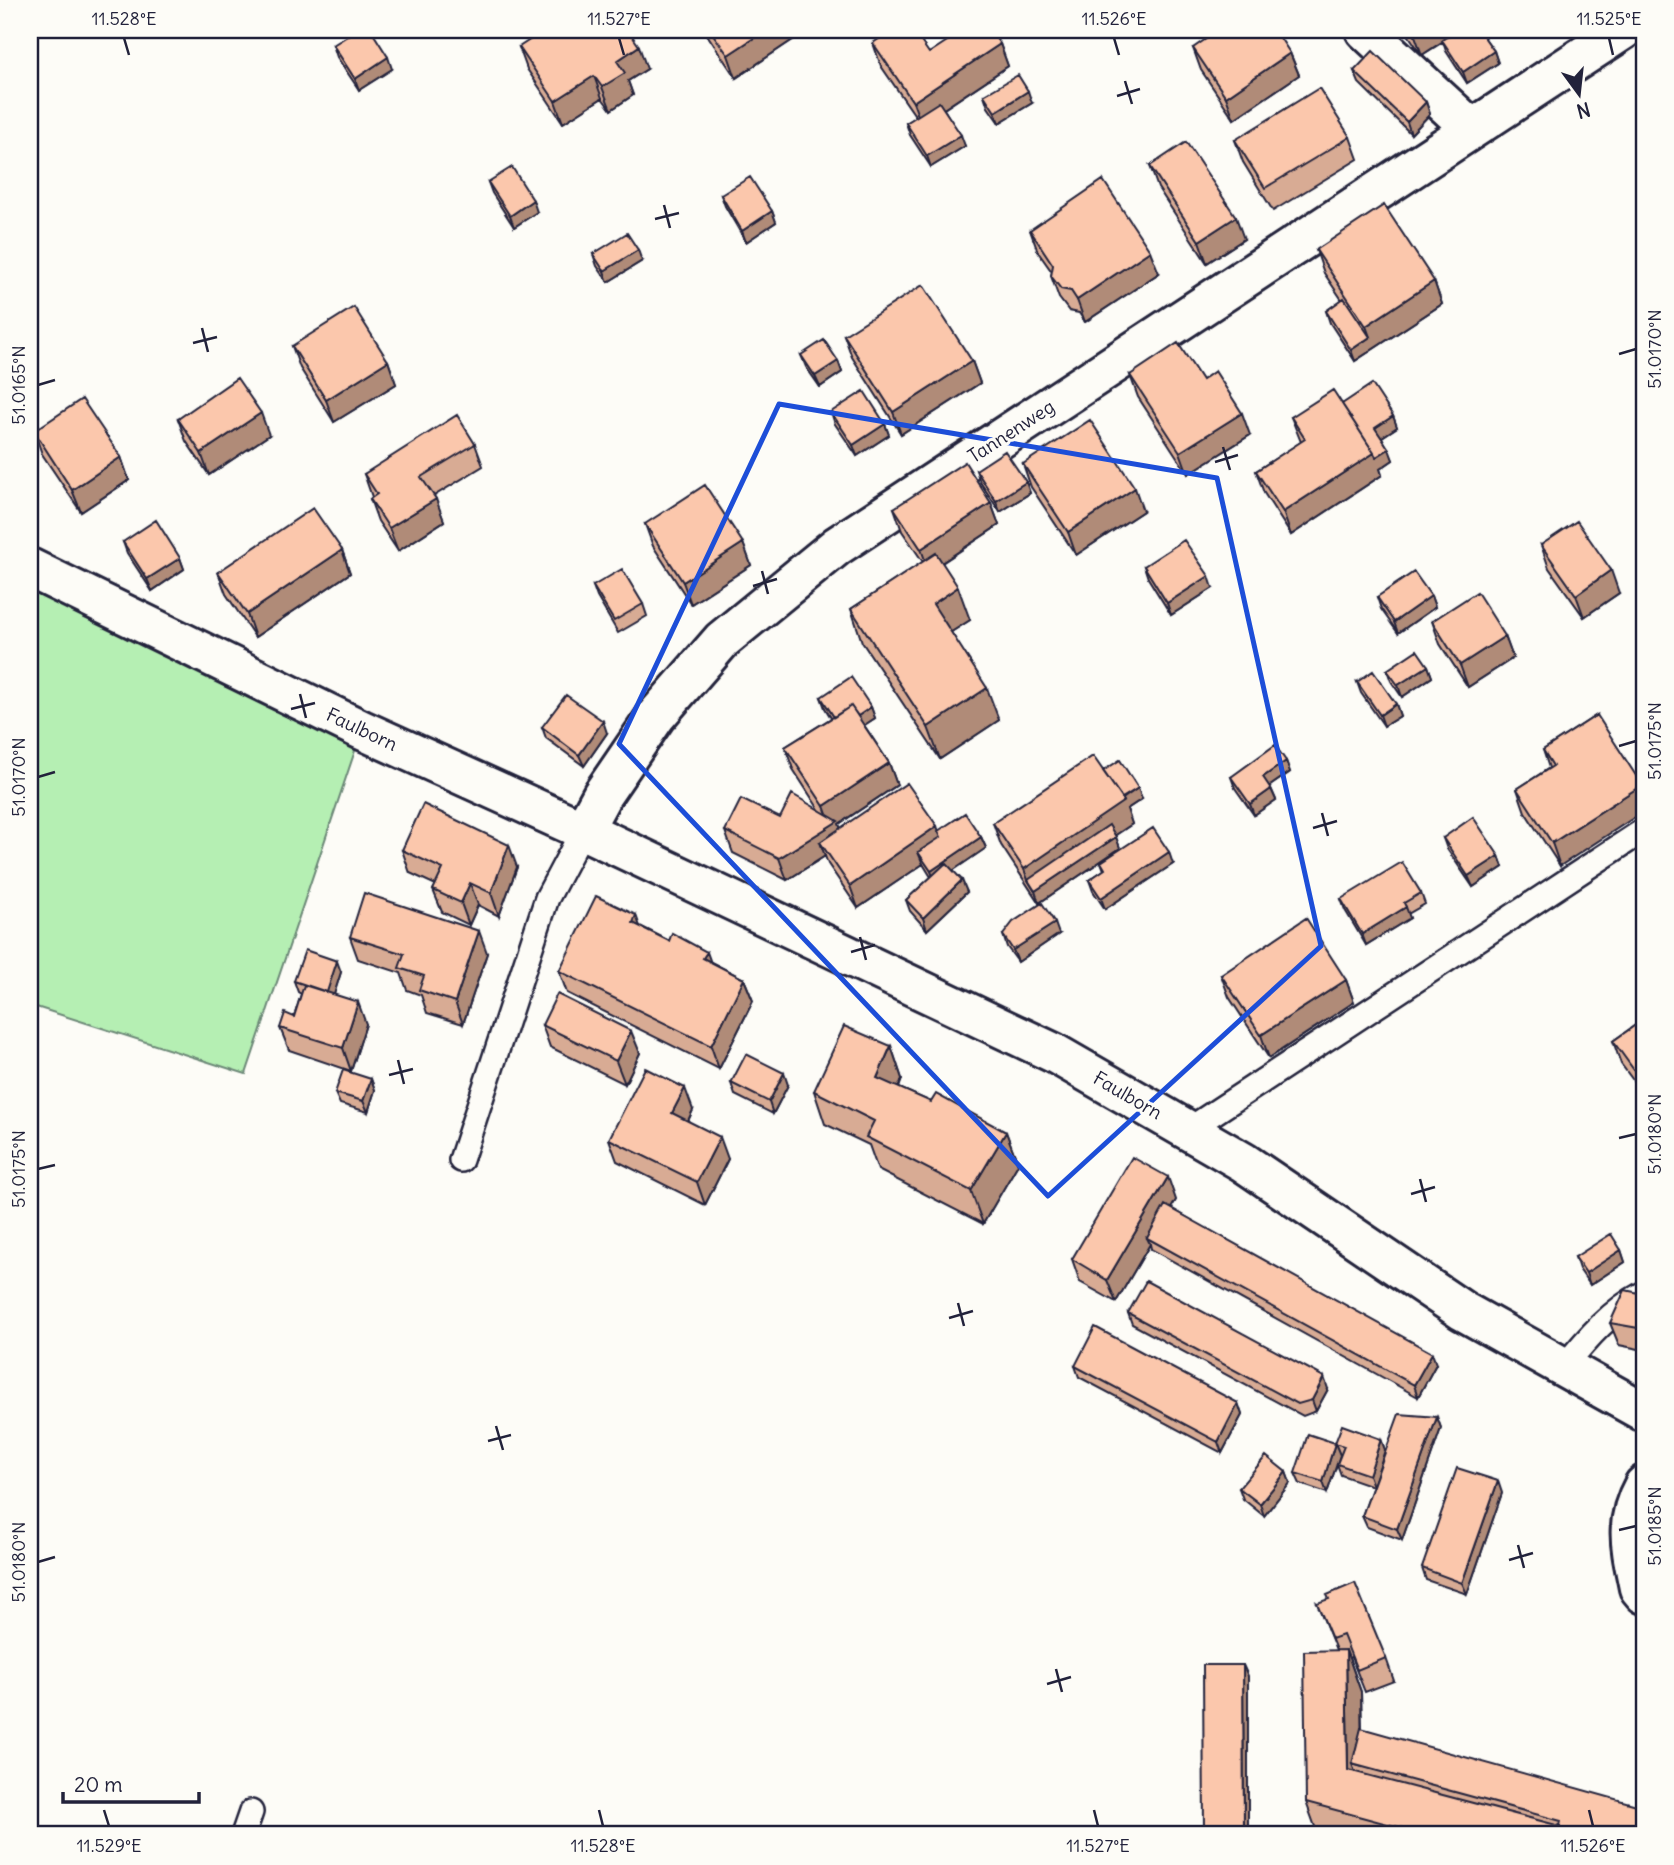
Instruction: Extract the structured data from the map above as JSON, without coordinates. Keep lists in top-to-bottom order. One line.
{"streets":{"street":["Tannenweg","Faulborn"]},"crossings":[["Tannenweg","Faulborn"]],"scale_bar":"20 m","north":"bottom","coordinates":["11.528°E","11.527°E","11.526°E","11.525°E","51.0170°N","51.0165°N","51.0175°N","51.0180°N","51.0185°N","11.529°E"]}
